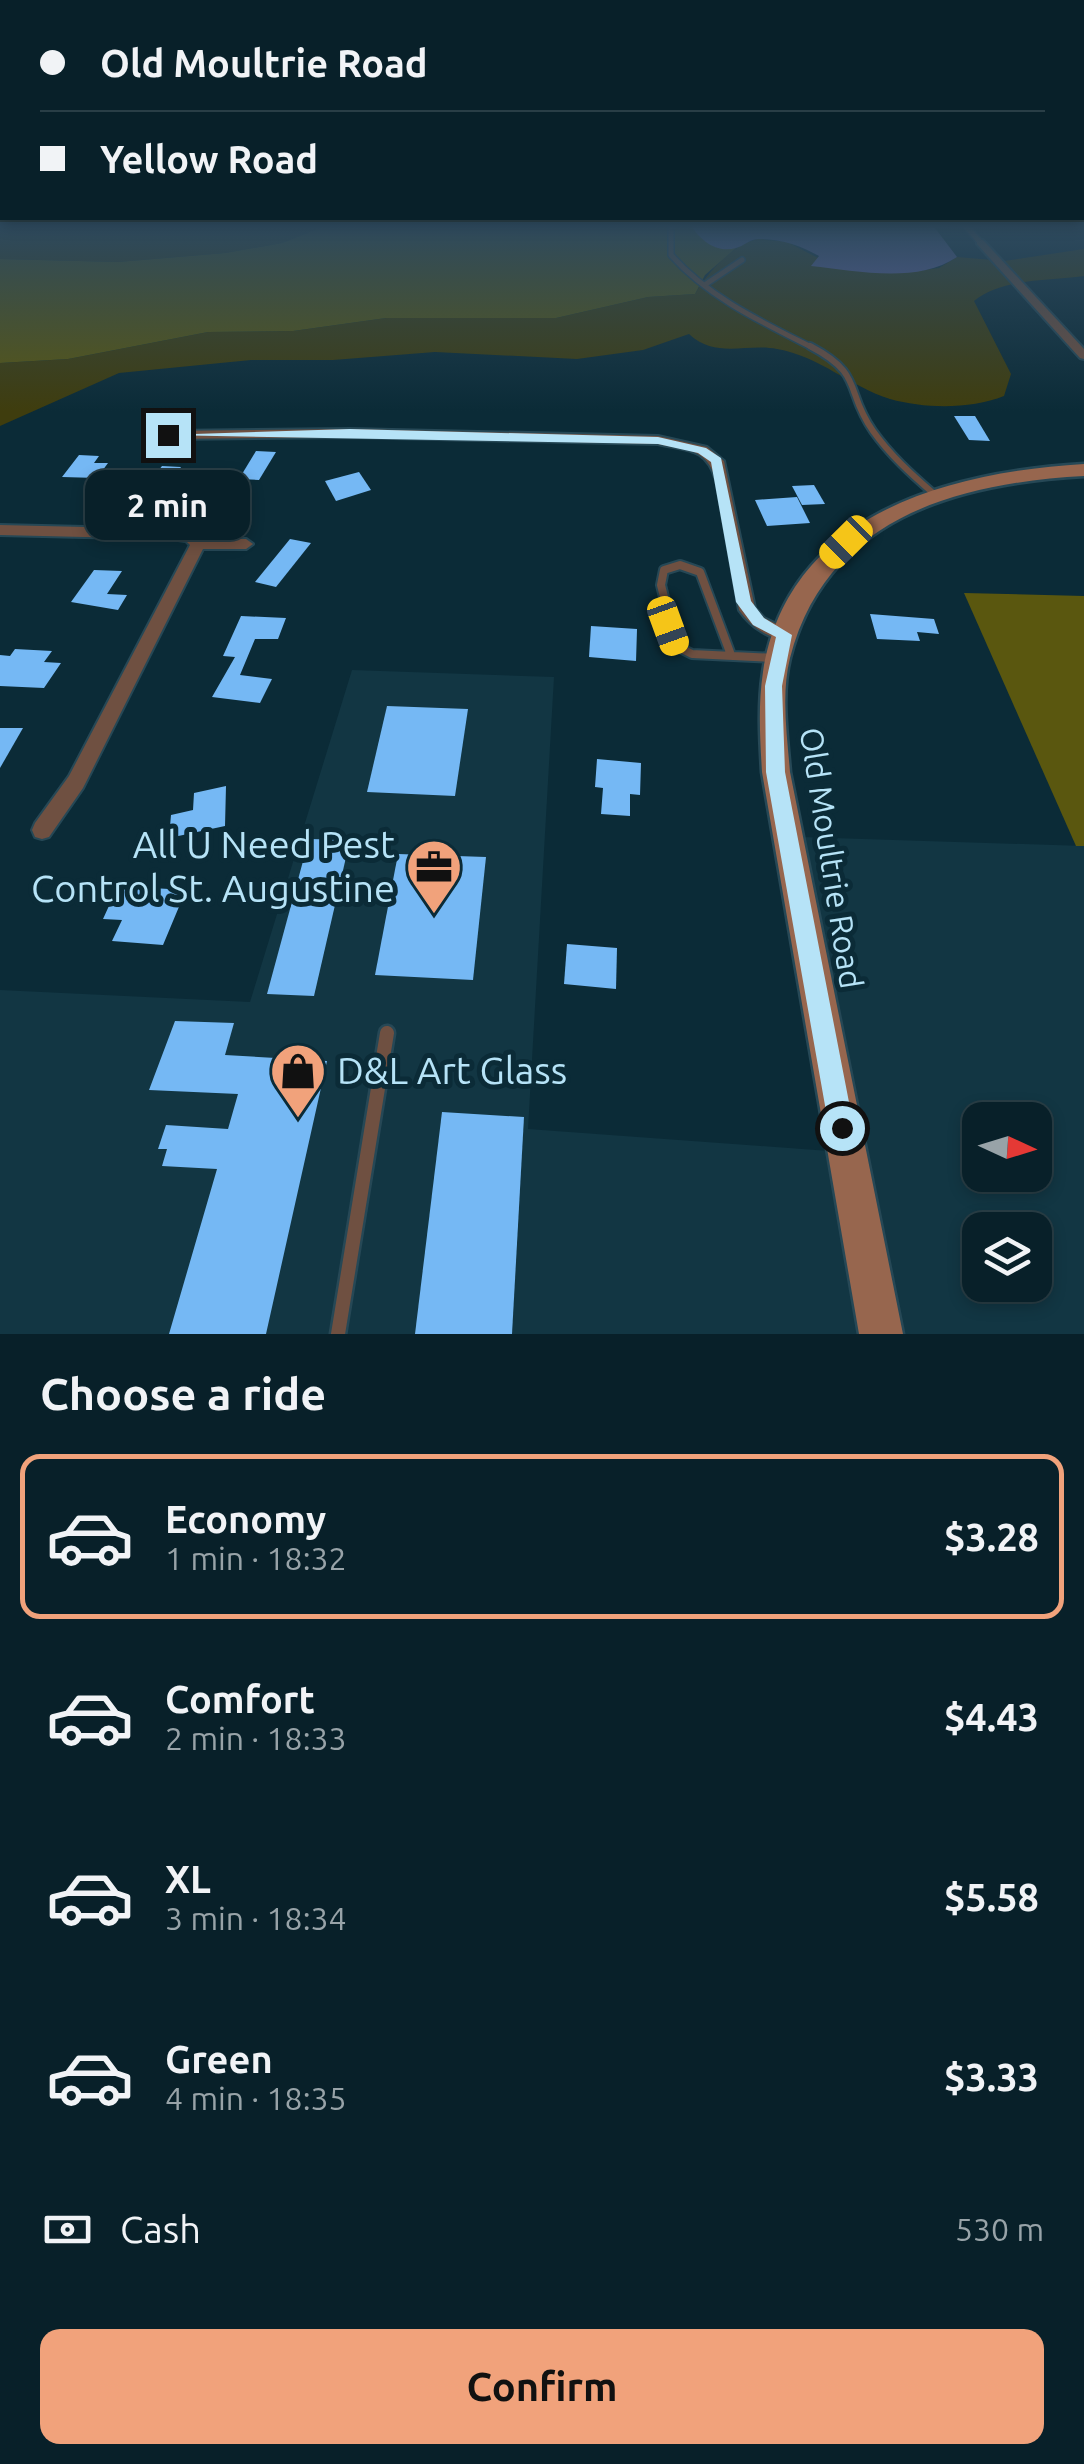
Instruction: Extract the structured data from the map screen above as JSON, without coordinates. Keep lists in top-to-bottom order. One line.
{"streets":{"main road":["Old Moultrie Road"]},"places":{"office":["All U Need Pest Control St. Augustine"],"shop":["D&L Art Glass"]},"north":"right","page":{"banner":["Old Moultrie Road","Yellow Road"],"bubble":"2 min","heading":"Choose a ride","list":[{"name":"Economy","note":"1 min · 18:32","value":"$3.28"},{"name":"Comfort","note":"2 min · 18:33","value":"$4.43"},{"name":"XL","note":"3 min · 18:34","value":"$5.58"},{"name":"Green","note":"4 min · 18:35","value":"$3.33"}],"pay":["Cash","530 m"],"buttons":"Confirm"}}
